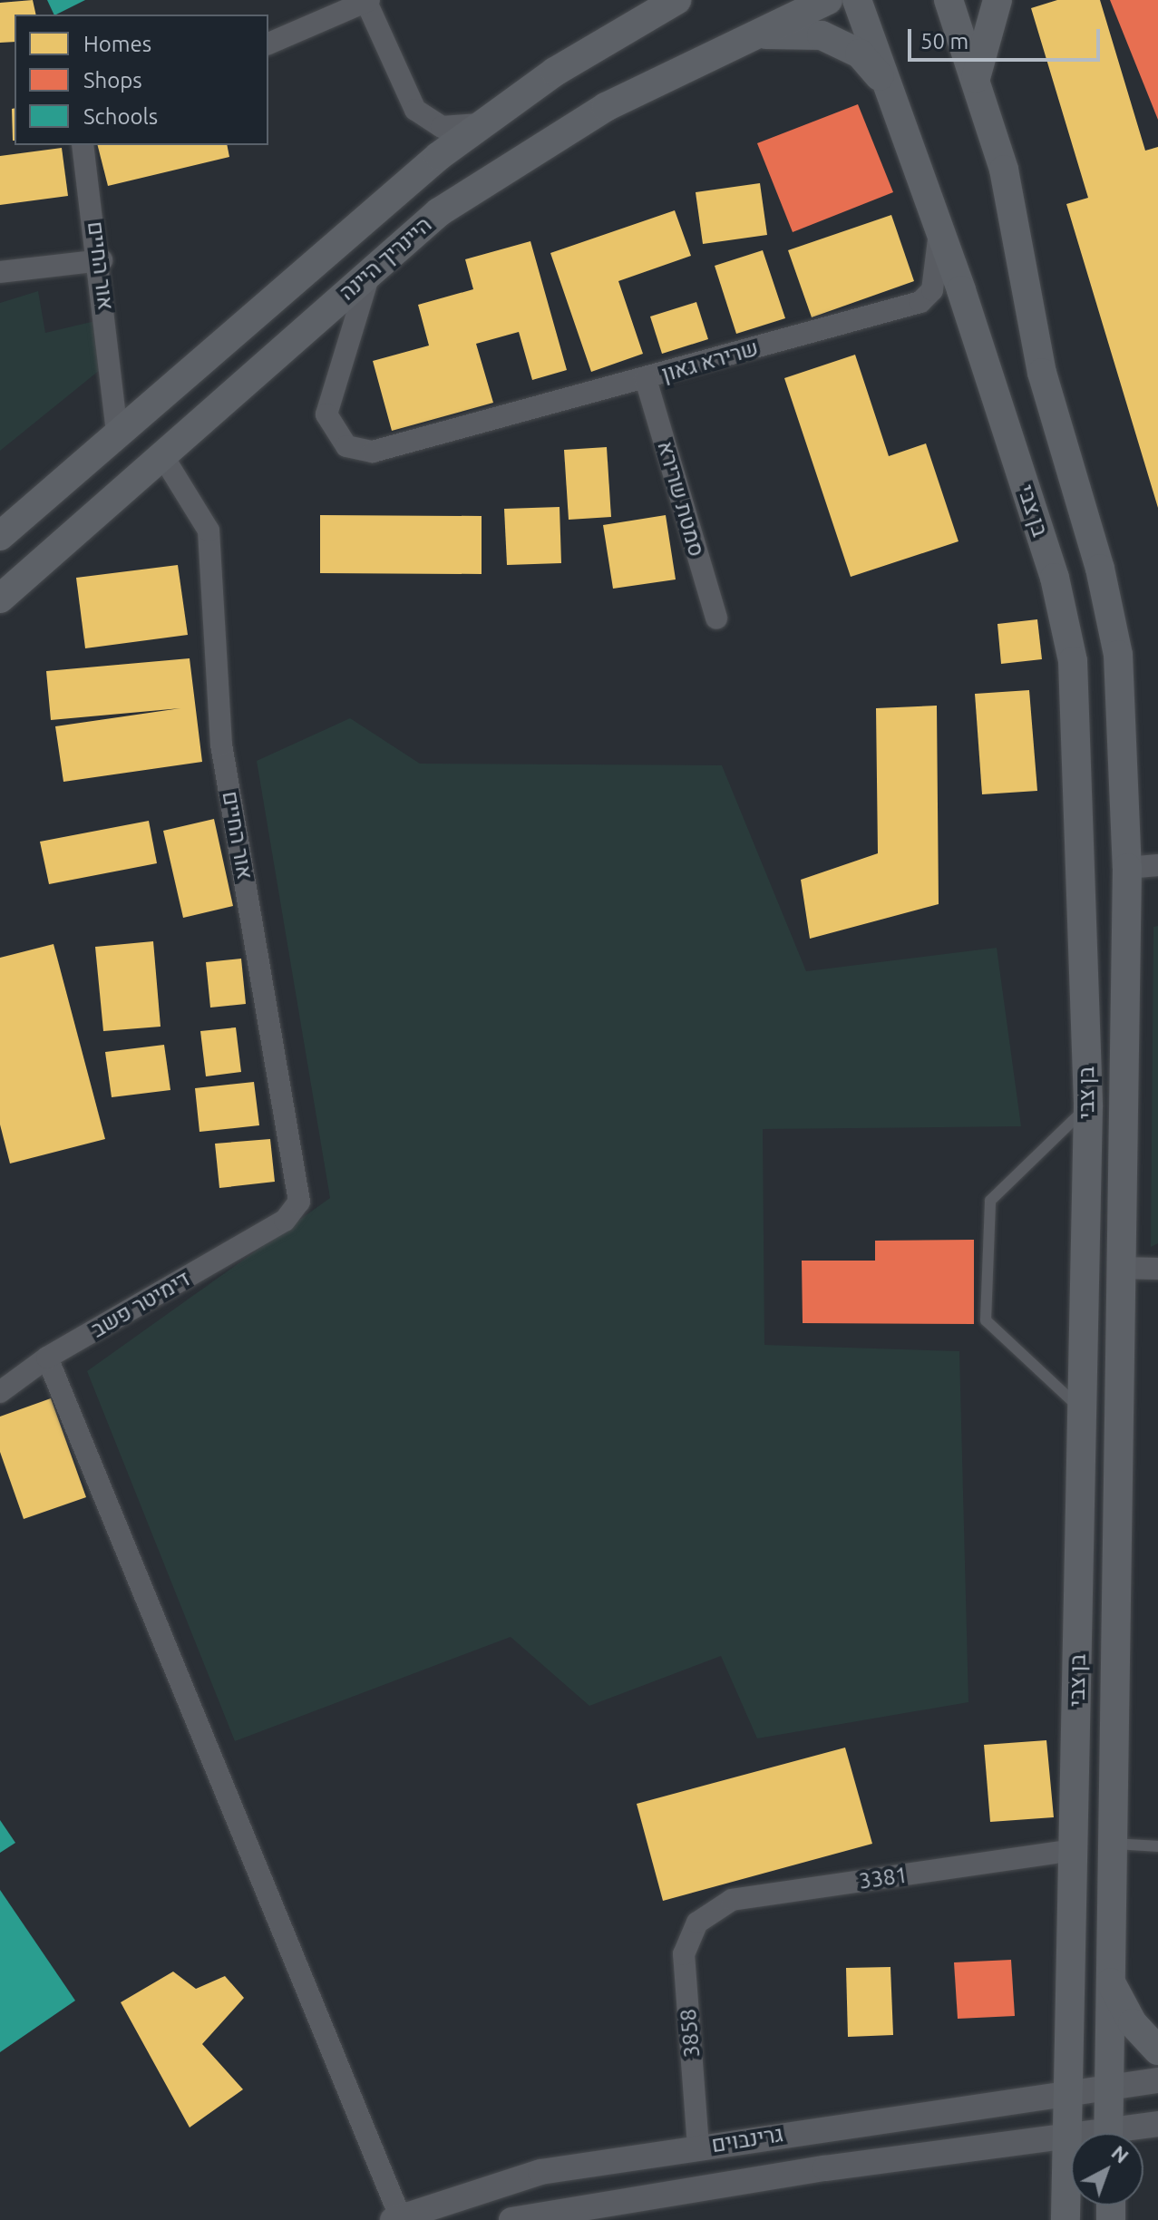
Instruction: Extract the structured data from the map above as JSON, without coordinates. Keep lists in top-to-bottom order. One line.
{"streets":{"main road":["היינריך היינה","בן צבי"],"street":["אור החיים","שרירא גאון","סמטת שרירא","דימיטר פשב","3381","3858","גרינבוים"]},"crossings":[["היינריך היינה","אור החיים"],["היינריך היינה","שרירא גאון"],["אור החיים","דימיטר פשב"],["שרירא גאון","סמטת שרירא"],["שרירא גאון","בן צבי"],["בן צבי","3381"],["בן צבי","גרינבוים"],["3381","3858"],["3858","גרינבוים"]],"legend":["Homes","Shops","Schools"],"scale_bar":"50 m","north":"top right"}
